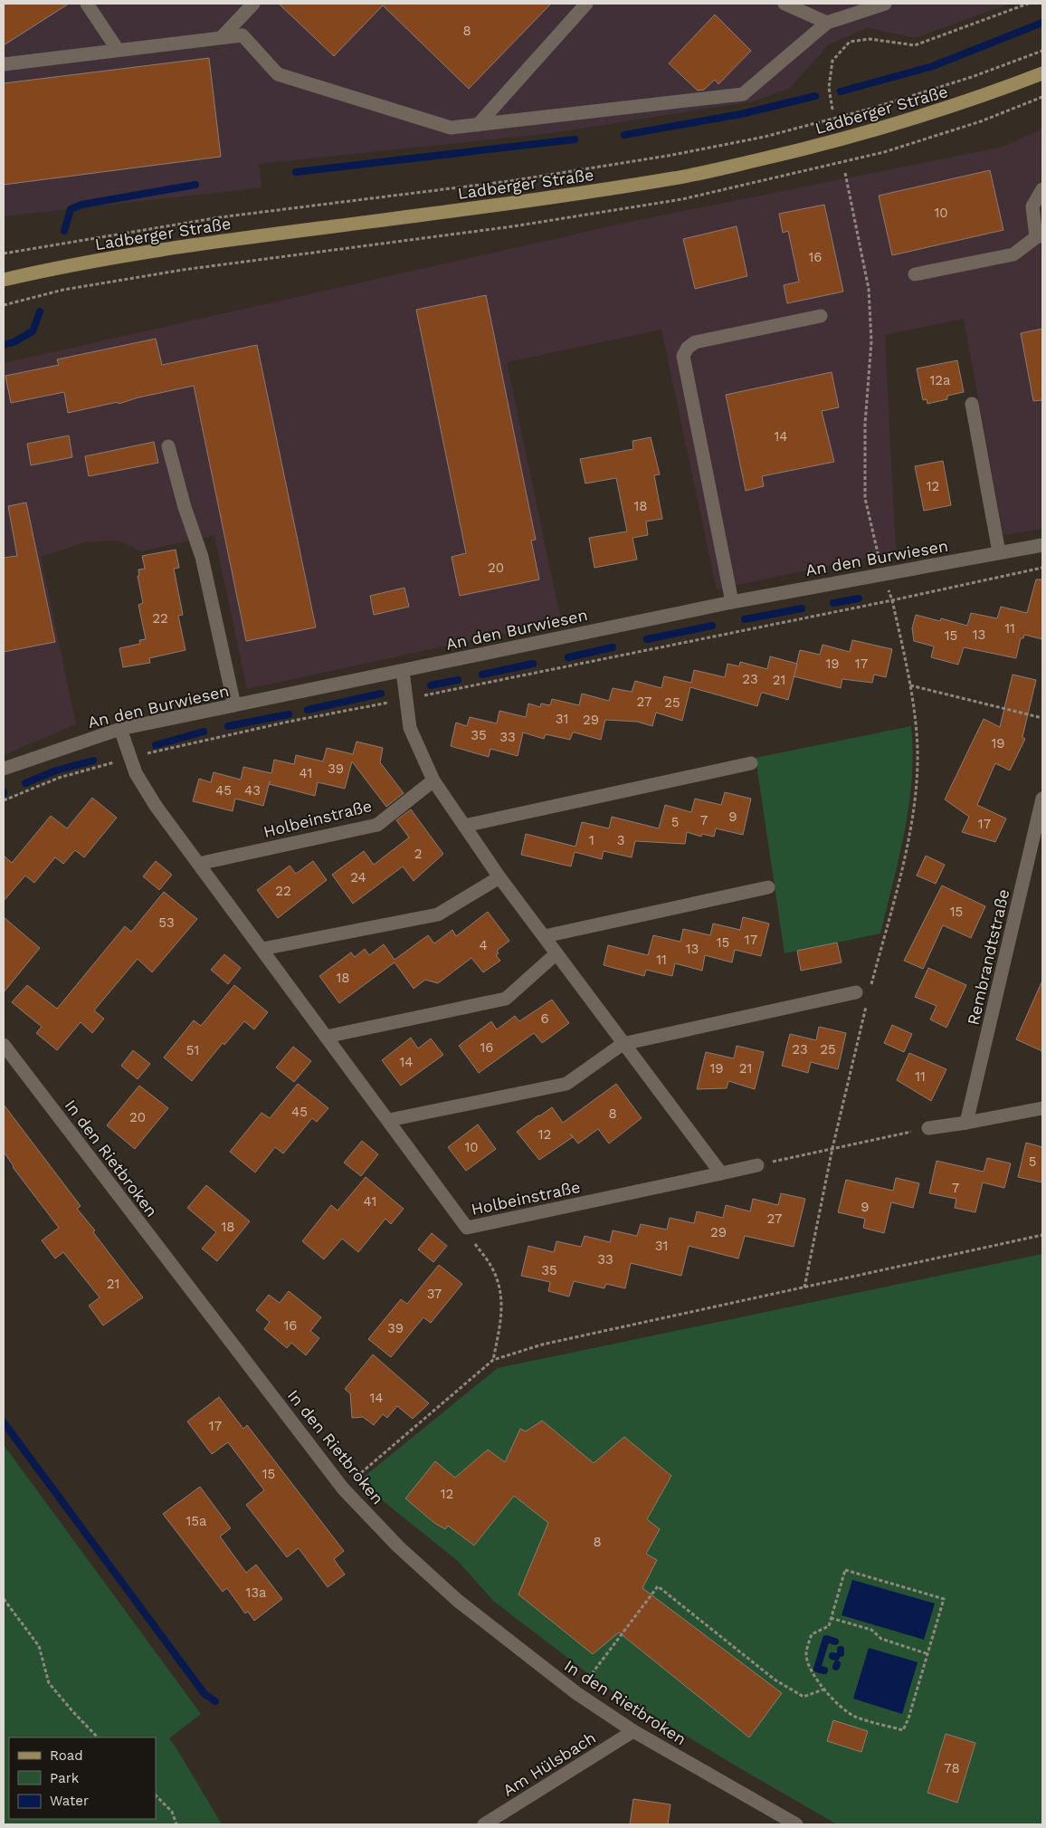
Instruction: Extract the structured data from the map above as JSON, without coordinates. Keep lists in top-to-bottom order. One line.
{"streets":{"main road":["Ladberger Straße"],"street":["An den Burwiesen","Holbeinstraße","Rembrandtstraße","In den Rietbroken","Am Hülsbach"]},"crossings":[["An den Burwiesen","Holbeinstraße"],["In den Rietbroken","Am Hülsbach"]],"house_numbers":["8","10","16","12a","14","12","18","20","22","11","13","15","19","17","23","21","27","25","31","29","35","33","19","39","41","45","43","9","7","5","17","1","3","2","24","22","15","53","17","15","4","13","11","18","6","16","23","25","51","14","19","21","11","45","8","20","12","10","5","7","41","9","27","18","29","31","33","35","21","37","16","39","14","17","15","12","15a","8","13a","78"],"legend":["Road","Park","Water"]}
